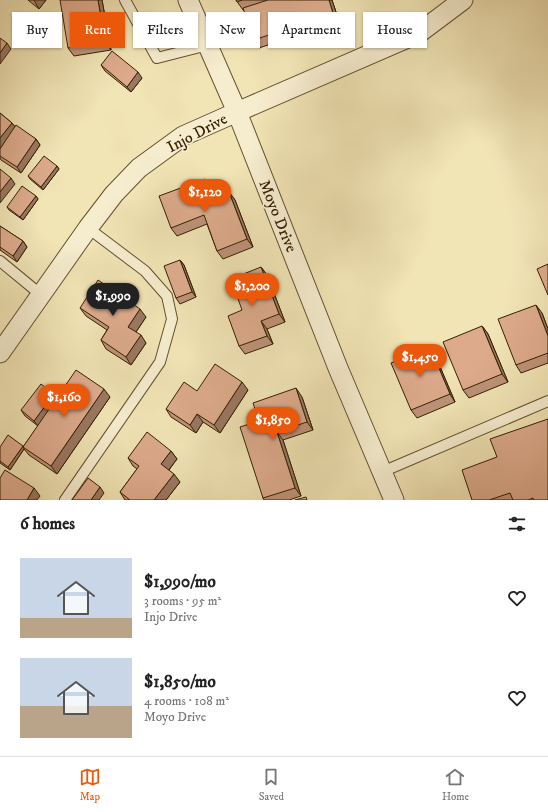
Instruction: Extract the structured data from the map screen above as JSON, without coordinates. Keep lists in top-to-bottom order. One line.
{"streets":{"street":["Injo Drive","Moyo Drive"]},"crossings":[["Injo Drive","Moyo Drive"]],"page":{"chip":["Buy","Rent","Filters","New","Apartment","House"],"price":["$1,120","$1,200","$1,990","$1,450","$1,160","$1,850"],"heading":"6 homes","list":[{"name":"$1,990/mo","note":"3 rooms · 95 m² · Injo Drive"},{"name":"$1,850/mo","note":"4 rooms · 108 m² · Moyo Drive"}],"tabs":["Map","Saved","Home"]}}
